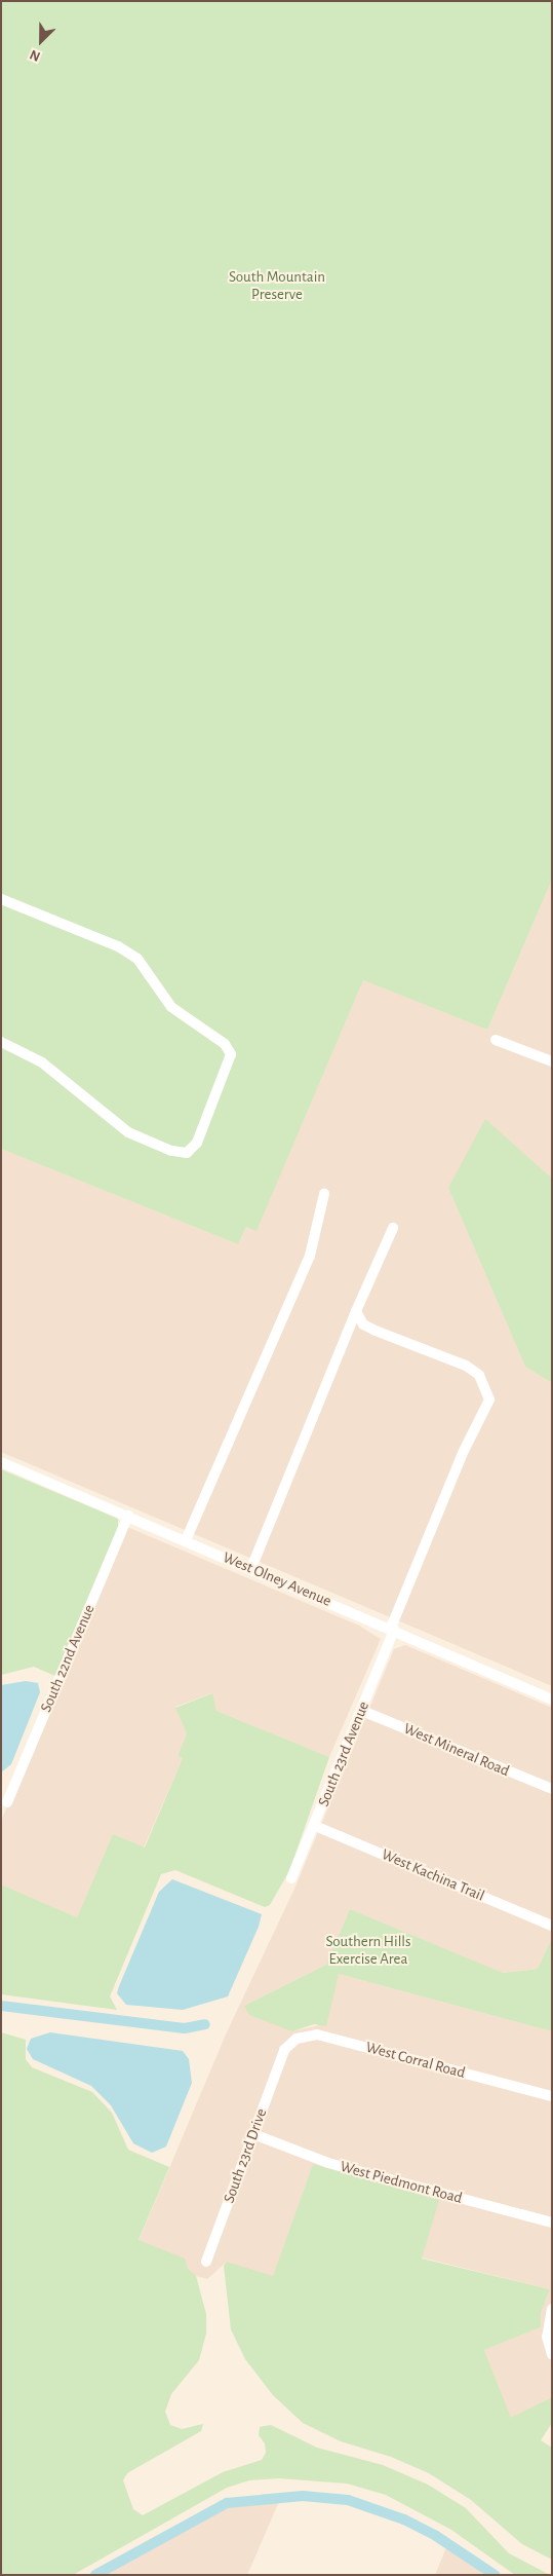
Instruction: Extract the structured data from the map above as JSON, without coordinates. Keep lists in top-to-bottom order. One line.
{"streets":{"street":["West Olney Avenue","South 22nd Avenue","West Mineral Road","South 23rd Avenue","West Kachina Trail","West Corral Road","South 23rd Drive","West Piedmont Road"]},"crossings":[["West Olney Avenue","South 22nd Avenue"],["West Olney Avenue","South 23rd Avenue"],["West Mineral Road","South 23rd Avenue"],["South 23rd Avenue","West Kachina Trail"],["West Corral Road","South 23rd Drive"],["South 23rd Drive","West Piedmont Road"]],"parks":["South Mountain Preserve","Southern Hills Exercise Area"],"north":"bottom left"}
